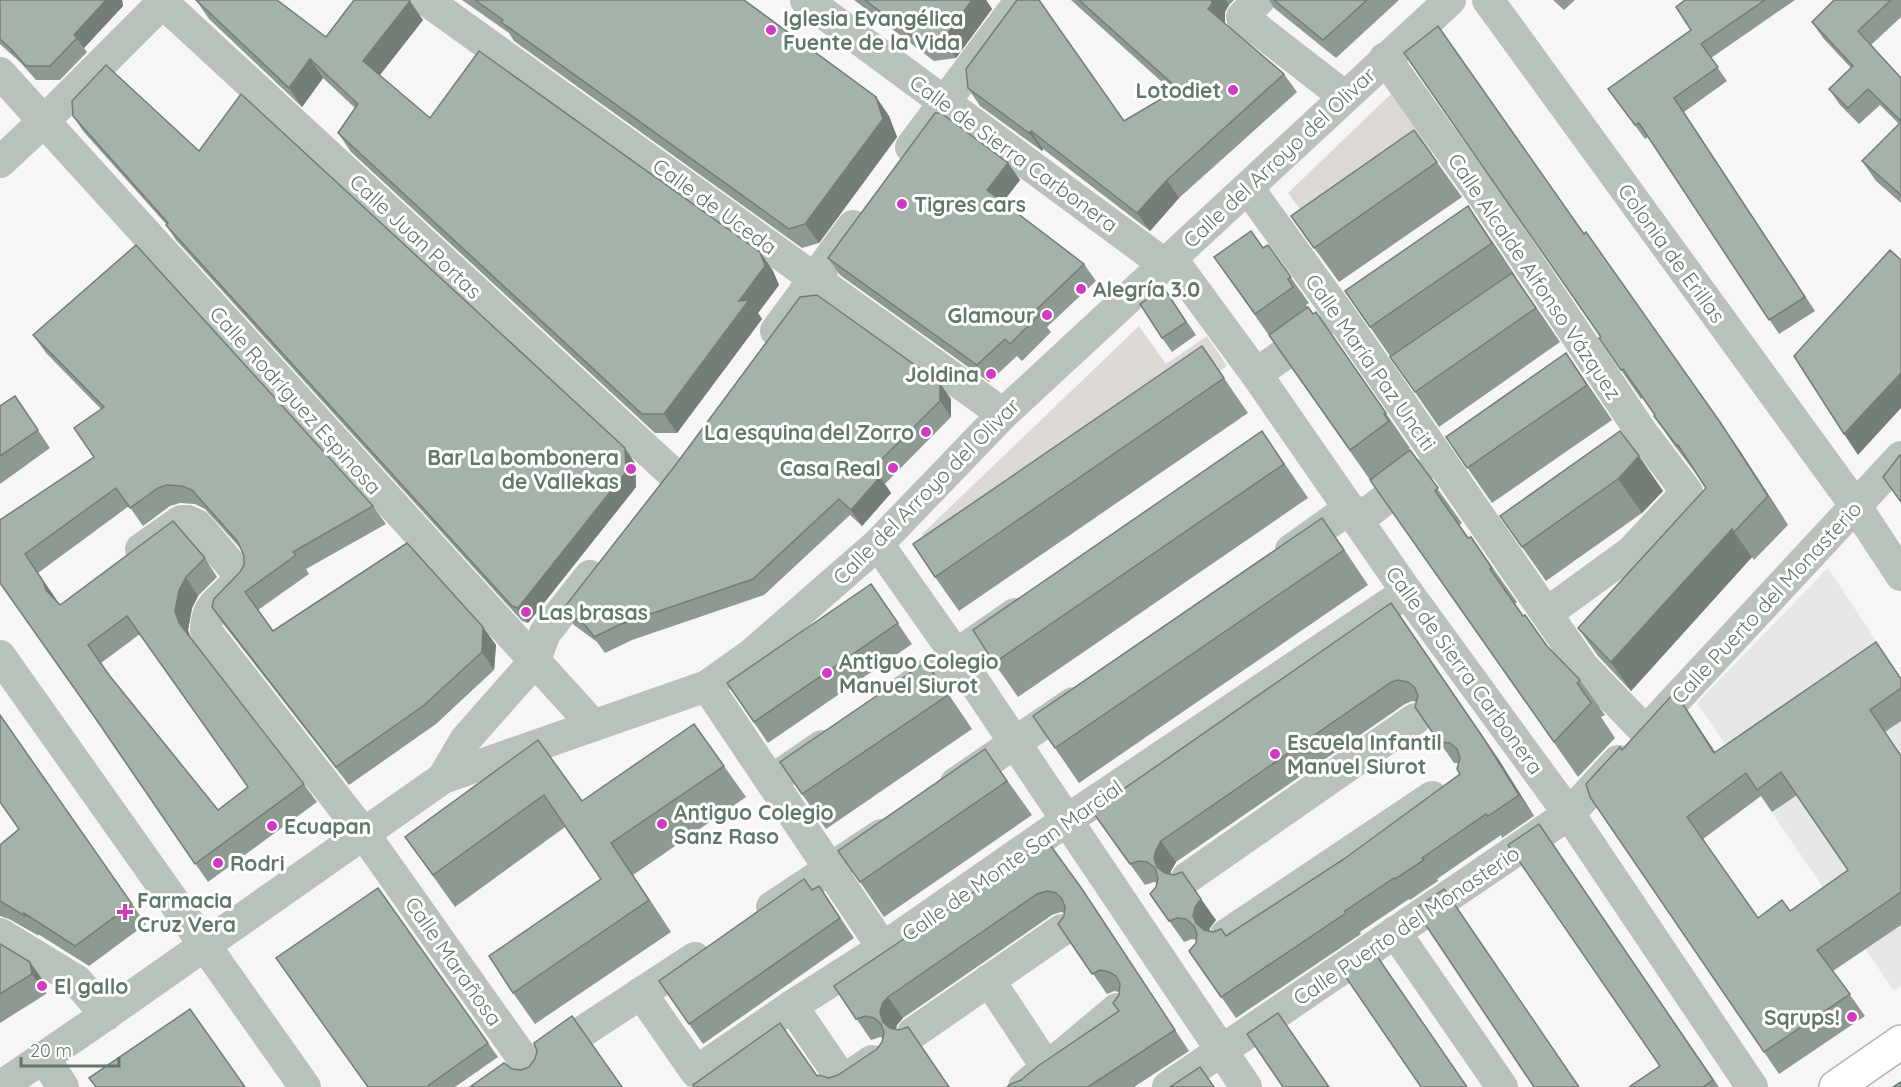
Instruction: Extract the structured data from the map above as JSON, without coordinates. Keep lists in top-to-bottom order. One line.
{"streets":{"street":["Calle de Sierra Carbonera","Calle del Arroyo del Olivar","Calle de Uceda","Calle Juan Portas","Colonia de Erillas","Calle Alcalde Alfonso Vázquez","Calle María Paz Unciti","Calle Rodríguez Espinosa","Calle Puerto del Monasterio","Calle de Monte San Marcial","Calle Marañosa"]},"crossings":[["Calle de Sierra Carbonera","Calle del Arroyo del Olivar"],["Calle de Sierra Carbonera","Calle Puerto del Monasterio"],["Calle de Sierra Carbonera","Calle de Monte San Marcial"],["Calle del Arroyo del Olivar","Calle de Uceda"],["Calle del Arroyo del Olivar","Calle Alcalde Alfonso Vázquez"],["Calle del Arroyo del Olivar","Calle María Paz Unciti"],["Calle del Arroyo del Olivar","Calle Rodríguez Espinosa"],["Calle del Arroyo del Olivar","Calle Marañosa"],["Colonia de Erillas","Calle Puerto del Monasterio"],["Calle Alcalde Alfonso Vázquez","Calle María Paz Unciti"],["Calle María Paz Unciti","Calle Puerto del Monasterio"]],"places":{"other":["Iglesia Evangélica Fuente de la Vida","Lotodiet","Tigres cars","Alegría 3.0","Glamour","Joldina","La esquina del Zorro","Casa Real","Bar La bombonera de Vallekas","Las brasas","Antiguo Colegio Manuel Siurot","Escuela Infantil Manuel Siurot","Antiguo Colegio Sanz Raso","Ecuapan","Rodri","El gallo","Sqrups!"],"health":["Farmacia Cruz Vera"]},"scale_bar":"20 m"}
